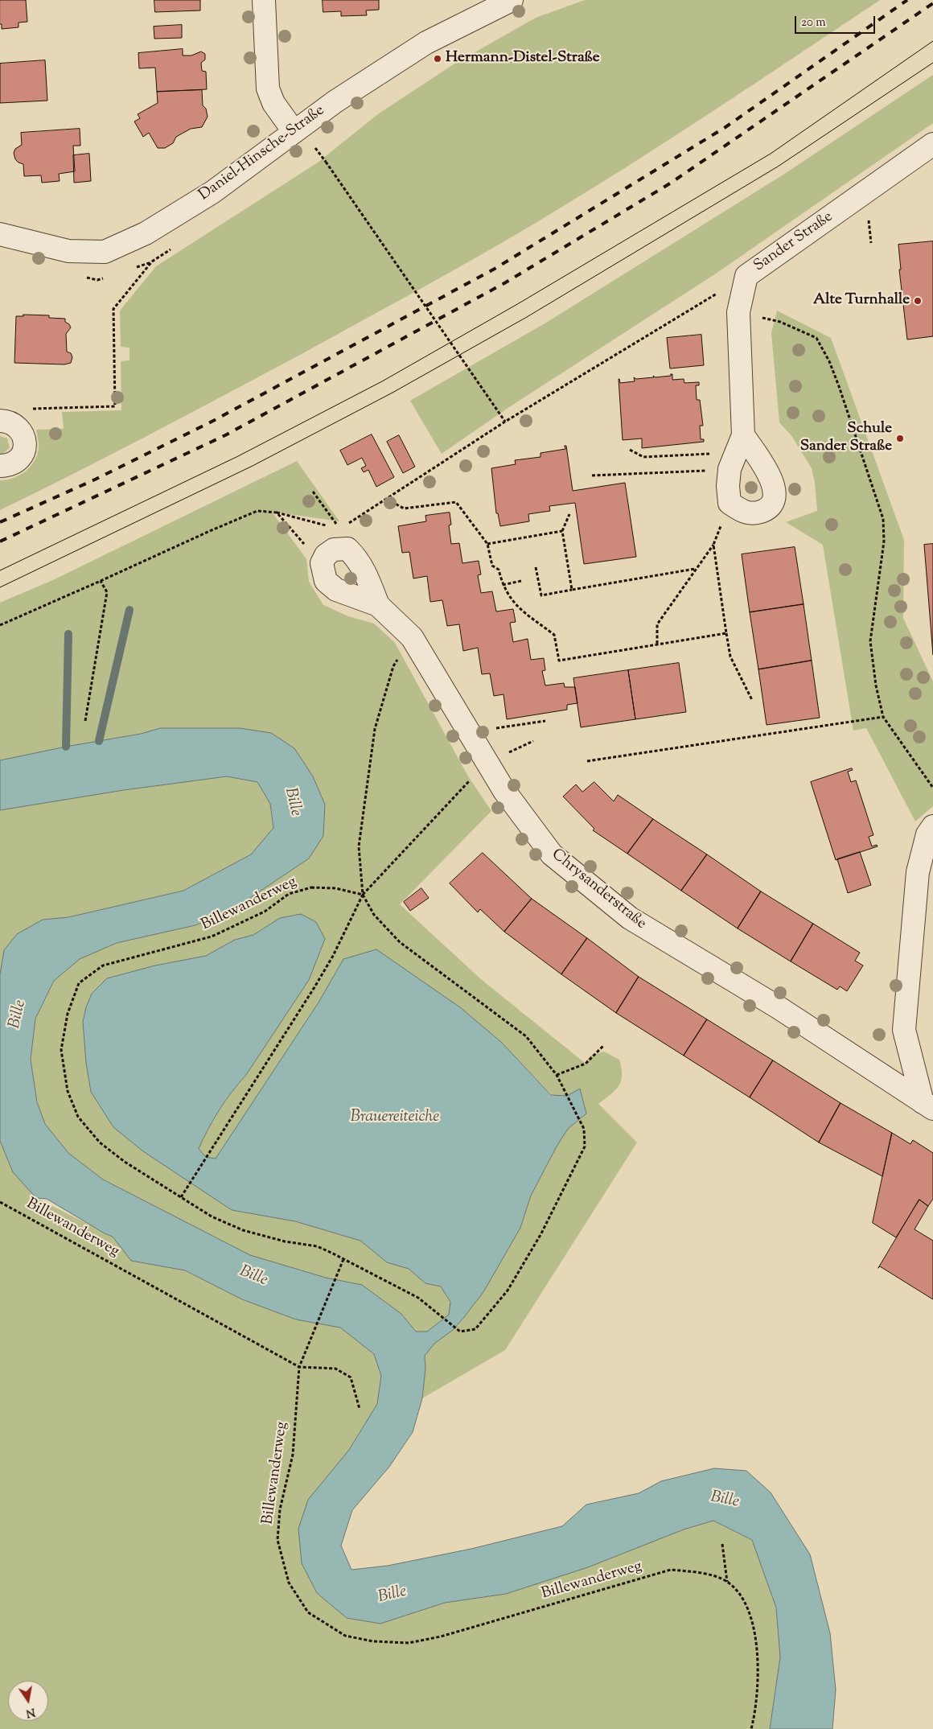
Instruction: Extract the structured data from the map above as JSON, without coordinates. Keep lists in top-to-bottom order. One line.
{"streets":{"street":["Daniel-Hinsche-Straße","Sander Straße","Chrysanderstraße"],"path":["Billewanderweg"]},"water":["Bille","Brauereiteiche"],"places":["Hermann-Distel-Straße","Alte Turnhalle","Schule Sander Straße"],"scale_bar":"20 m","north":"bottom"}
